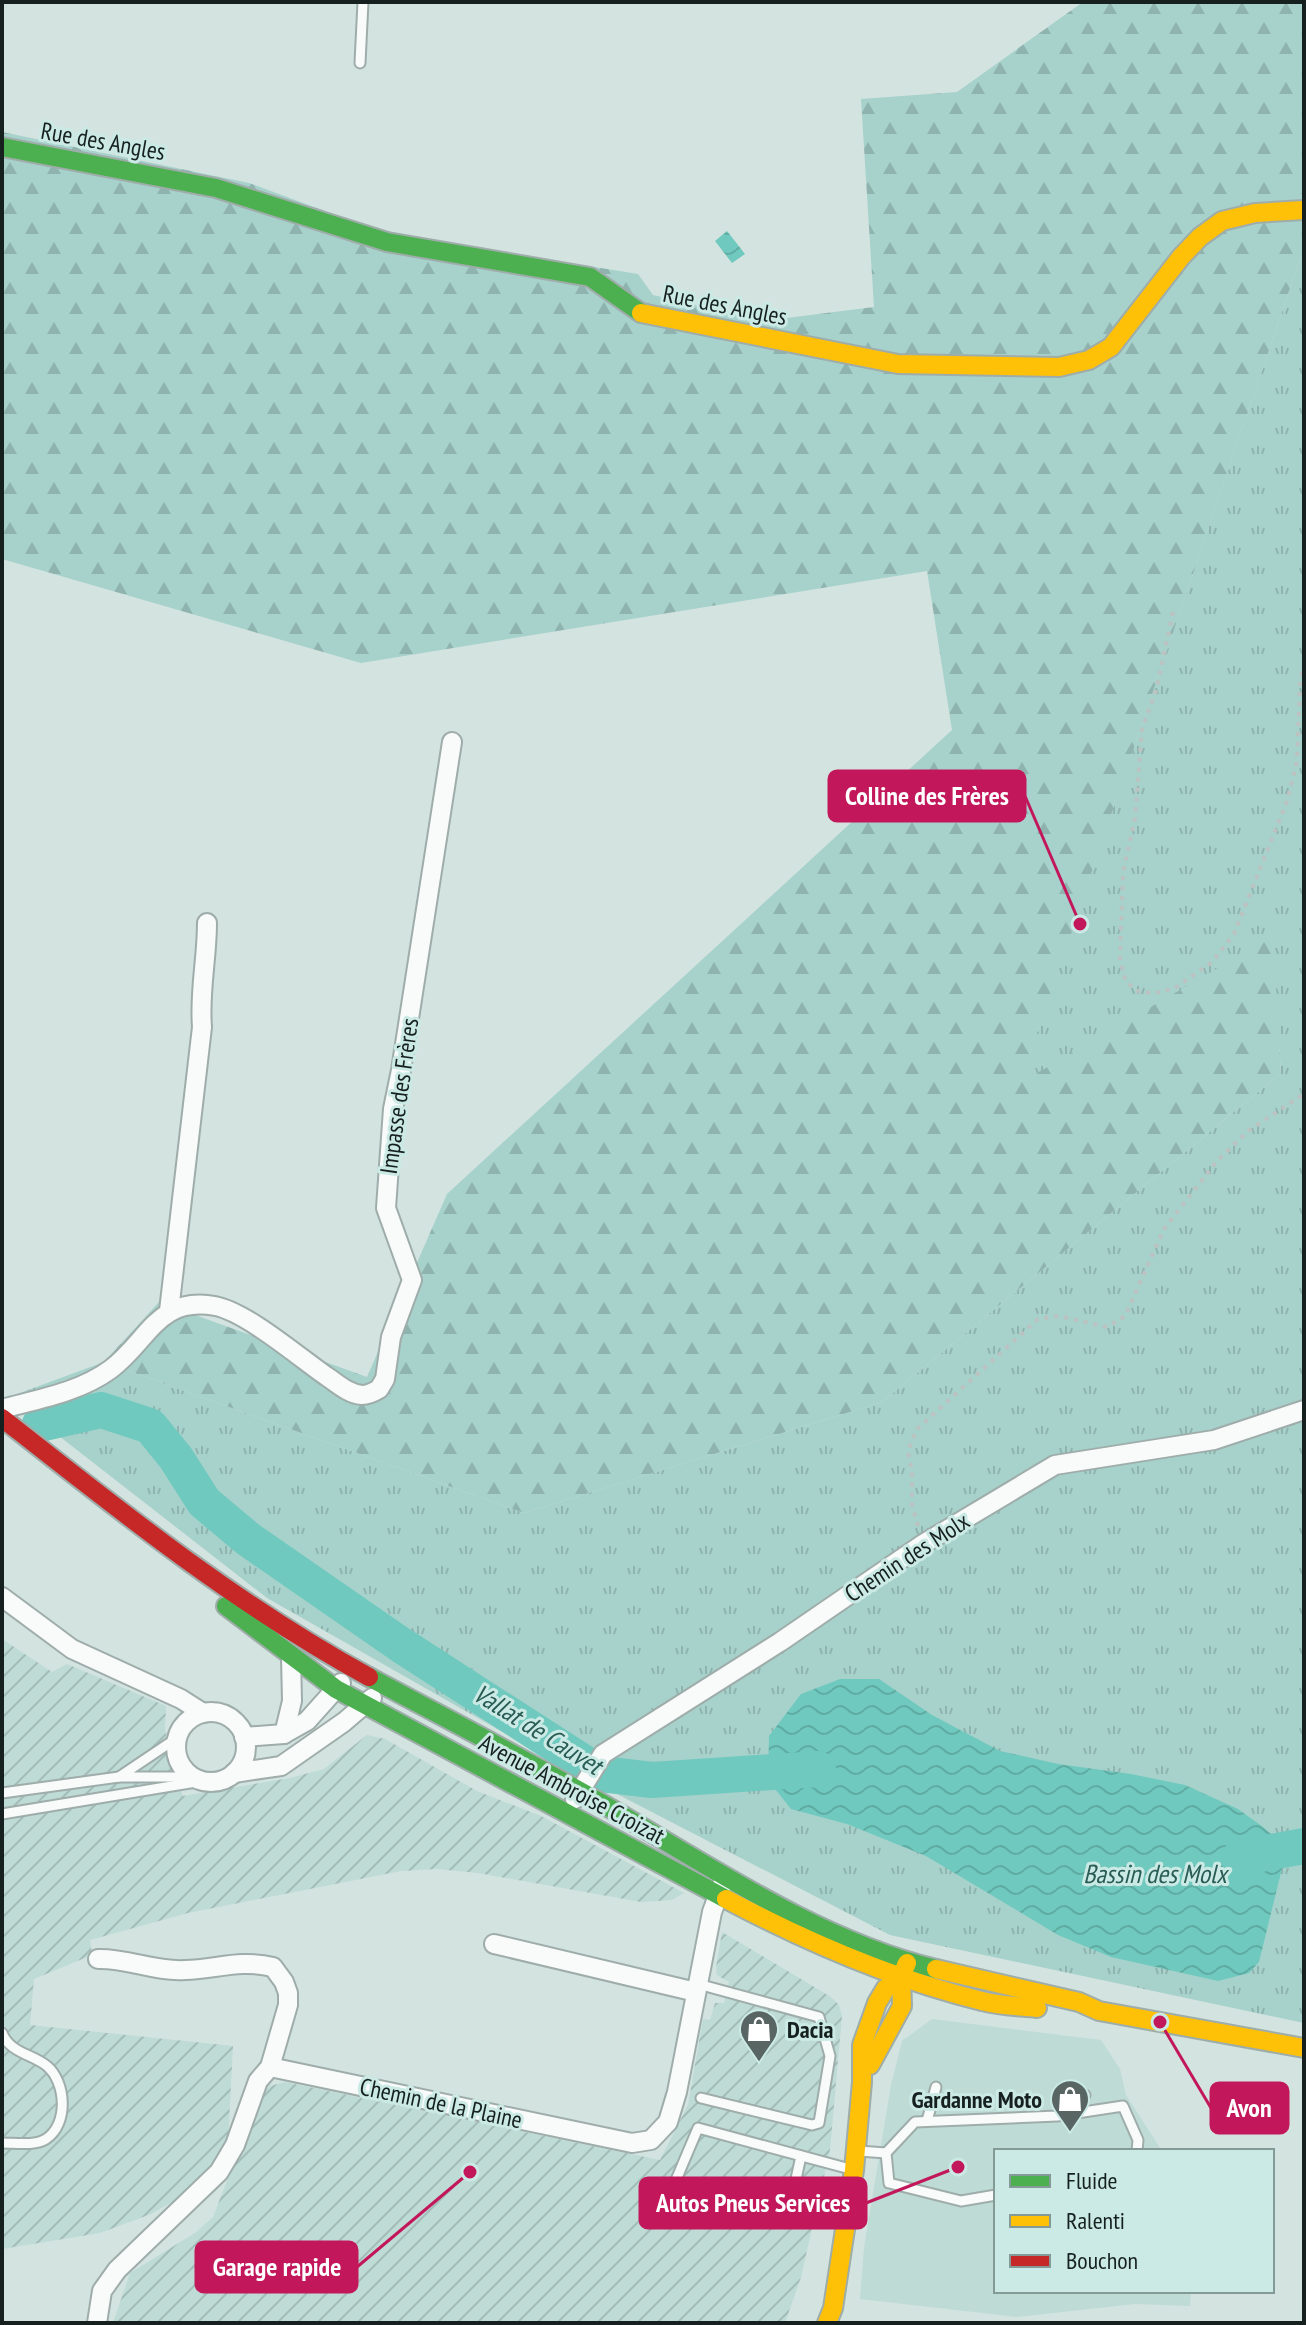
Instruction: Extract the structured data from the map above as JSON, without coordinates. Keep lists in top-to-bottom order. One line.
{"streets":{"main road":["Rue des Angles","Avenue Ambroise Croizat"],"street":["Impasse des Frères","Chemin des Molx","Chemin de la Plaine"]},"crossings":[["Chemin des Molx","Avenue Ambroise Croizat"],["Avenue Ambroise Croizat","Chemin de la Plaine"]],"water":["Vallat de Cauvet","Bassin des Molx"],"places":{"other":["Colline des Frères","Avon","Autos Pneus Services","Garage rapide"],"shop":["Dacia","Gardanne Moto"]},"legend":["Fluide","Ralenti","Bouchon"]}
